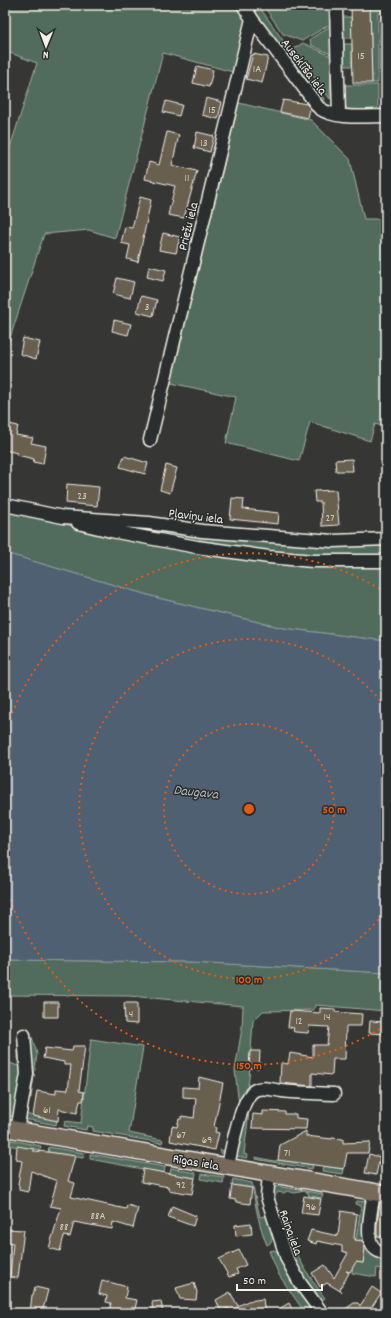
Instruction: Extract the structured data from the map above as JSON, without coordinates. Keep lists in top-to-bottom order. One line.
{"streets":{"main road":["Rīgas iela"],"street":["Auseklīša iela","Priežu iela","Pļaviņu iela","Raiņa iela"]},"crossings":[["Auseklīša iela","Priežu iela"],["Rīgas iela","Raiņa iela"]],"water":["Daugava"],"house_numbers":["15","1A","15","13","11","3","23","27","4","14","12","61","67","69","71","92","96","88A","88"],"scale_bar":"50 m","north":"bottom","rings":["50 m","100 m","150 m"]}
